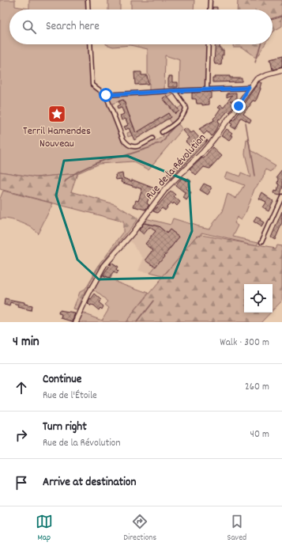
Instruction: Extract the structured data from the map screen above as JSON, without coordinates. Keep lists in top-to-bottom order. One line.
{"streets":{"street":["Rue de la Révolution"]},"places":{"place":["Terril Hamendes Nouveau"]},"page":{"search":"Search here","heading":["4 min","Walk · 300 m"],"list":[["Continue","Rue de l'Étoile","260 m"],["Turn right","Rue de la Révolution","40 m"],"Arrive at destination"],"nav":["Map","Directions","Saved"]}}
